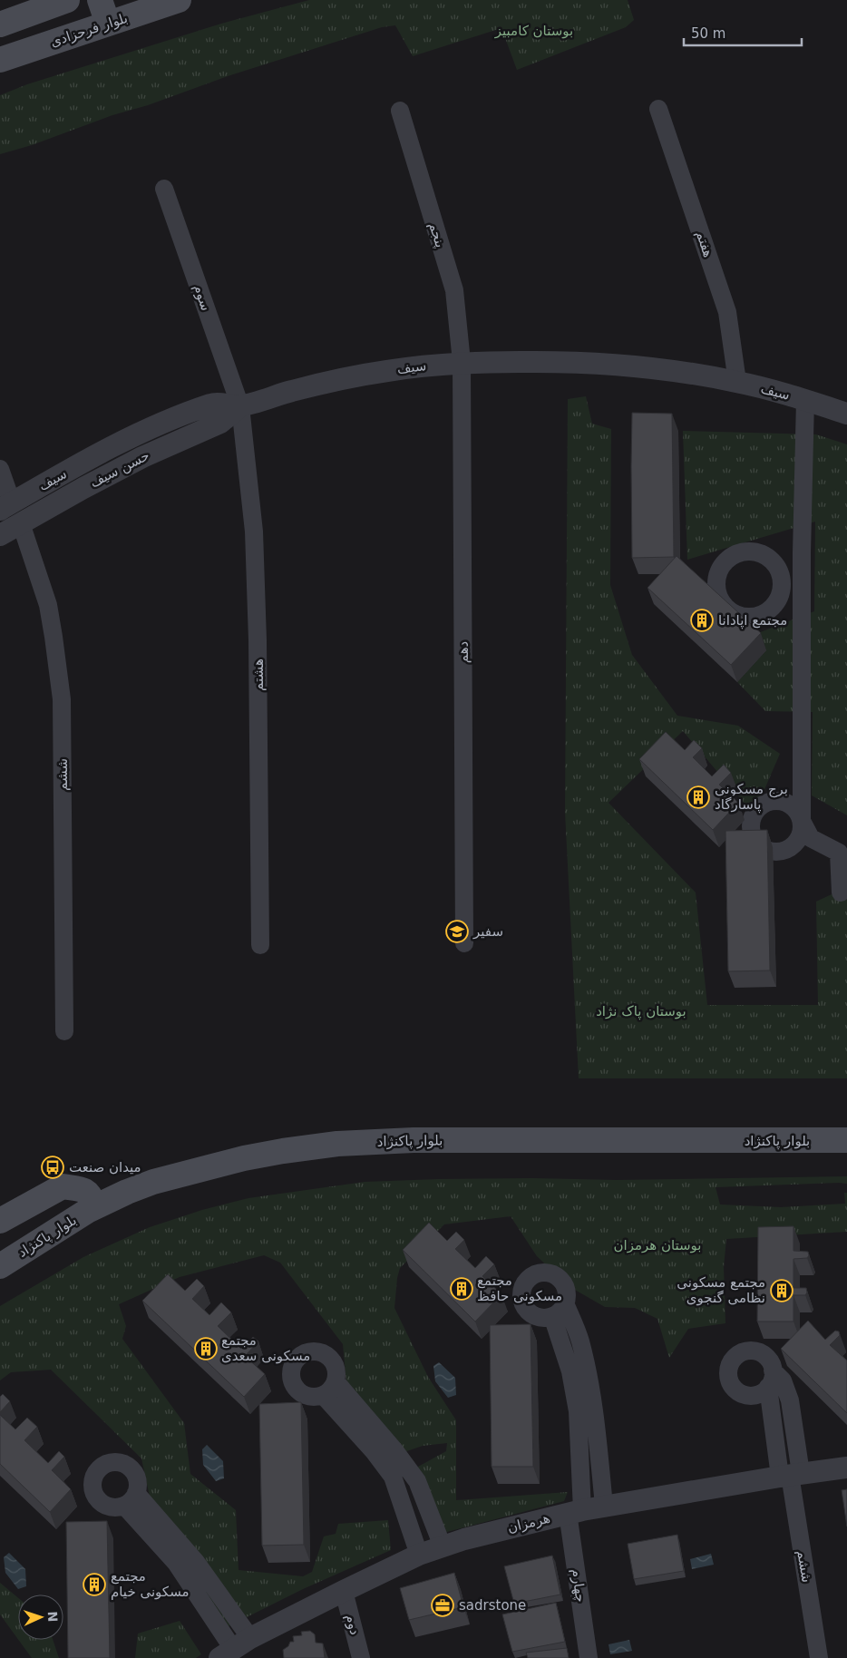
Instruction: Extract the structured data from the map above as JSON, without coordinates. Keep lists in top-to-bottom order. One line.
{"streets":{"main road":["بلوار فرحزادی","بلوار پاکنژاد"],"street":["پنجم","هفتم","سوم","سیف","حسن سیف","دهم","هشتم","ششم","هرمزان","چهارم","دوم"]},"crossings":[["پنجم","سیف"],["پنجم","دهم"],["هفتم","سیف"],["سوم","سیف"],["سوم","حسن سیف"],["سوم","هشتم"],["سیف","حسن سیف"],["سیف","دهم"],["سیف","هشتم"],["حسن سیف","هشتم"],["حسن سیف","ششم"],["ششم","هرمزان"],["هرمزان","چهارم"],["هرمزان","دوم"]],"parks":["بوستان کامبیز","بوستان پاک نژاد","بوستان هرمزان"],"places":{"building":["مجتمع اپادانا","برج مسکونی پاسارگاد","مجتمع مسکونی حافظ","مجتمع مسکونی نظامی گنجوی","مجتمع مسکونی سعدی","مجتمع مسکونی خیام"],"school or university":["سفیر"],"bus stop":["میدان صنعت"],"office":["sadrstone"]},"scale_bar":"50 m","north":"right"}
